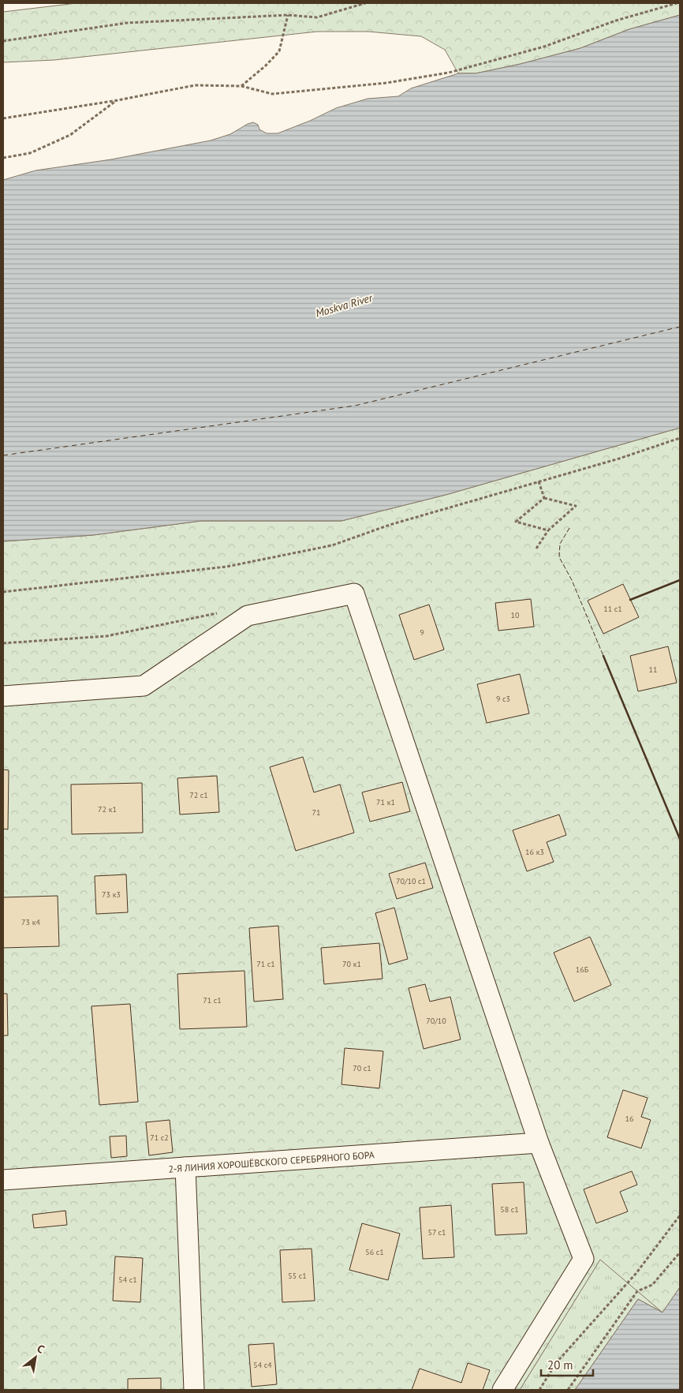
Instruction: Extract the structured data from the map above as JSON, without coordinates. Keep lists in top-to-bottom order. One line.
{"streets":{"street":["2-Я ЛИНИЯ ХОРОШЁВСКОГО СЕРЕБРЯНОГО БОРА"]},"water":["Moskva River"],"house_numbers":["11 с1","10","9","11","9 с3","72 с1","71 к1","72 к1","71","16 к3","70/10 с1","73 к3","73 к4","71 с1","70 к1","16Б","71 с1","70/10","70 с1","16","71 с2","58 с1","57 с1","56 с1","55 с1","54 с1","54 с4"],"scale_bar":"20 m","north":"top right"}
